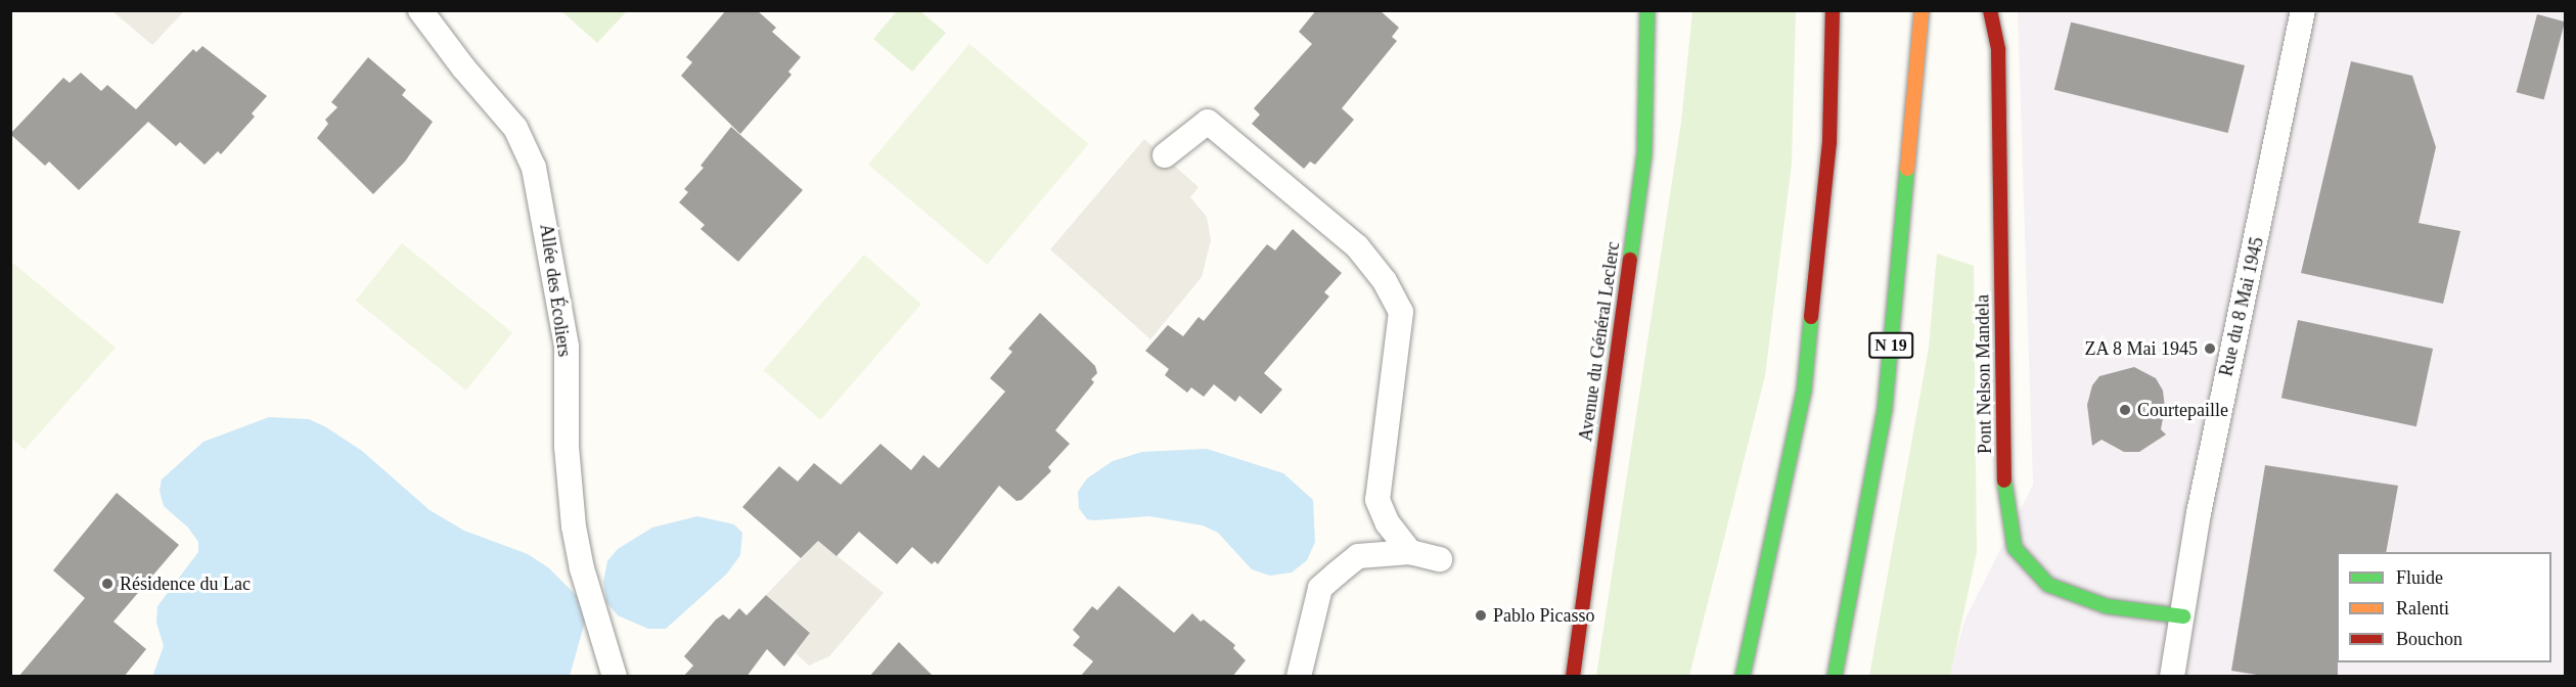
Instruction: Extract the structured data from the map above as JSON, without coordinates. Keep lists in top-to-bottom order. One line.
{"streets":{"main road":["Avenue du Général Leclerc","N 19","Pont Nelson Mandela"],"street":["Allée des Écoliers","Rue du 8 Mai 1945"]},"crossings":[["Rue du 8 Mai 1945","Pont Nelson Mandela"]],"places":["ZA 8 Mai 1945","Courtepaille","Résidence du Lac","Pablo Picasso"],"legend":["Fluide","Ralenti","Bouchon"]}
